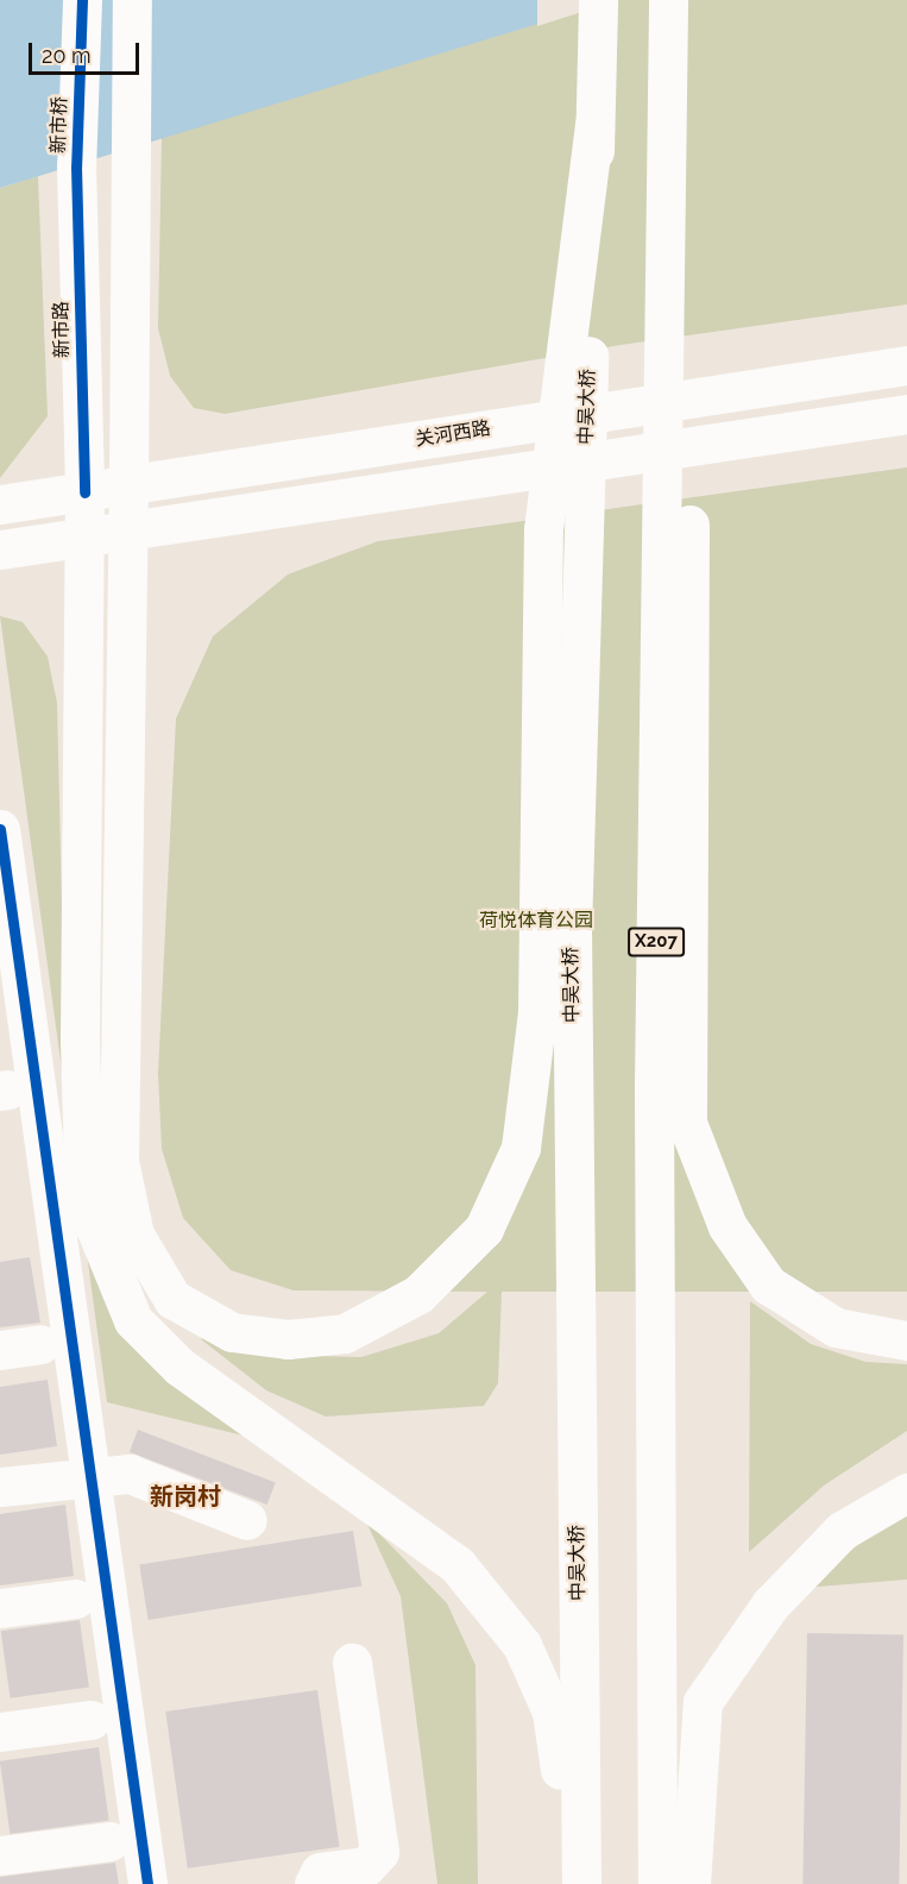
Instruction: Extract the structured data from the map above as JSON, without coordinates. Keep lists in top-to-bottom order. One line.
{"streets":{"main road":["新市桥","新市路","中吴大桥","关河西路","X207"]},"crossings":[["新市桥","新市路"],["新市路","中吴大桥"],["新市路","关河西路"]],"districts":["新岗村"],"parks":["荷悦体育公园"],"scale_bar":"20 m"}
